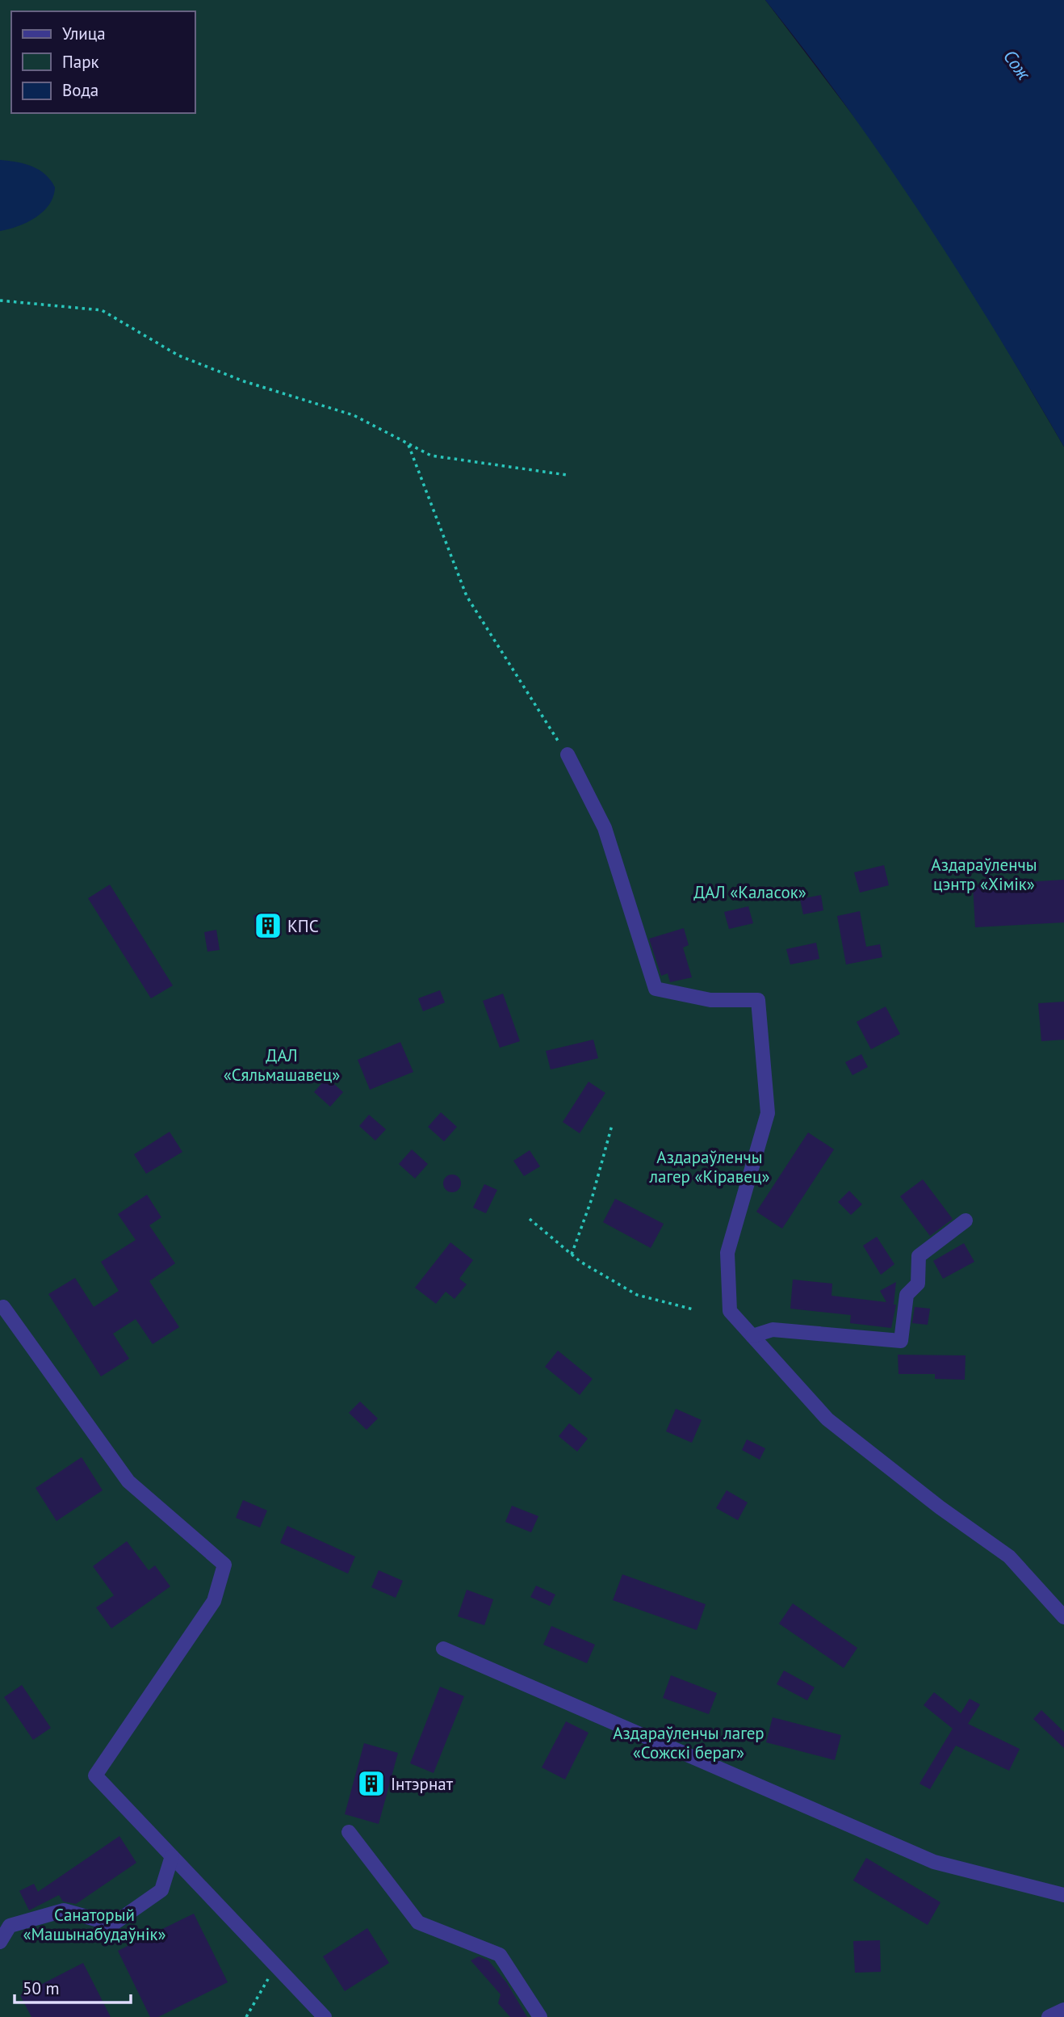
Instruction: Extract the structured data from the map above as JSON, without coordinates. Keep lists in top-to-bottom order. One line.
{"water":["Сож"],"parks":["Аздараўленчы цэнтр «Хімік»","ДАЛ «Каласок»","ДАЛ «Сяльмашавец»","Аздараўленчы лагер «Кіравец»","Аздараўленчы лагер «Сожскі бераг»","Санаторый «Машынабудаўнік»"],"places":{"building":["КПС","Інтэрнат"]},"legend":["Улица","Парк","Вода"],"scale_bar":"50 m"}
